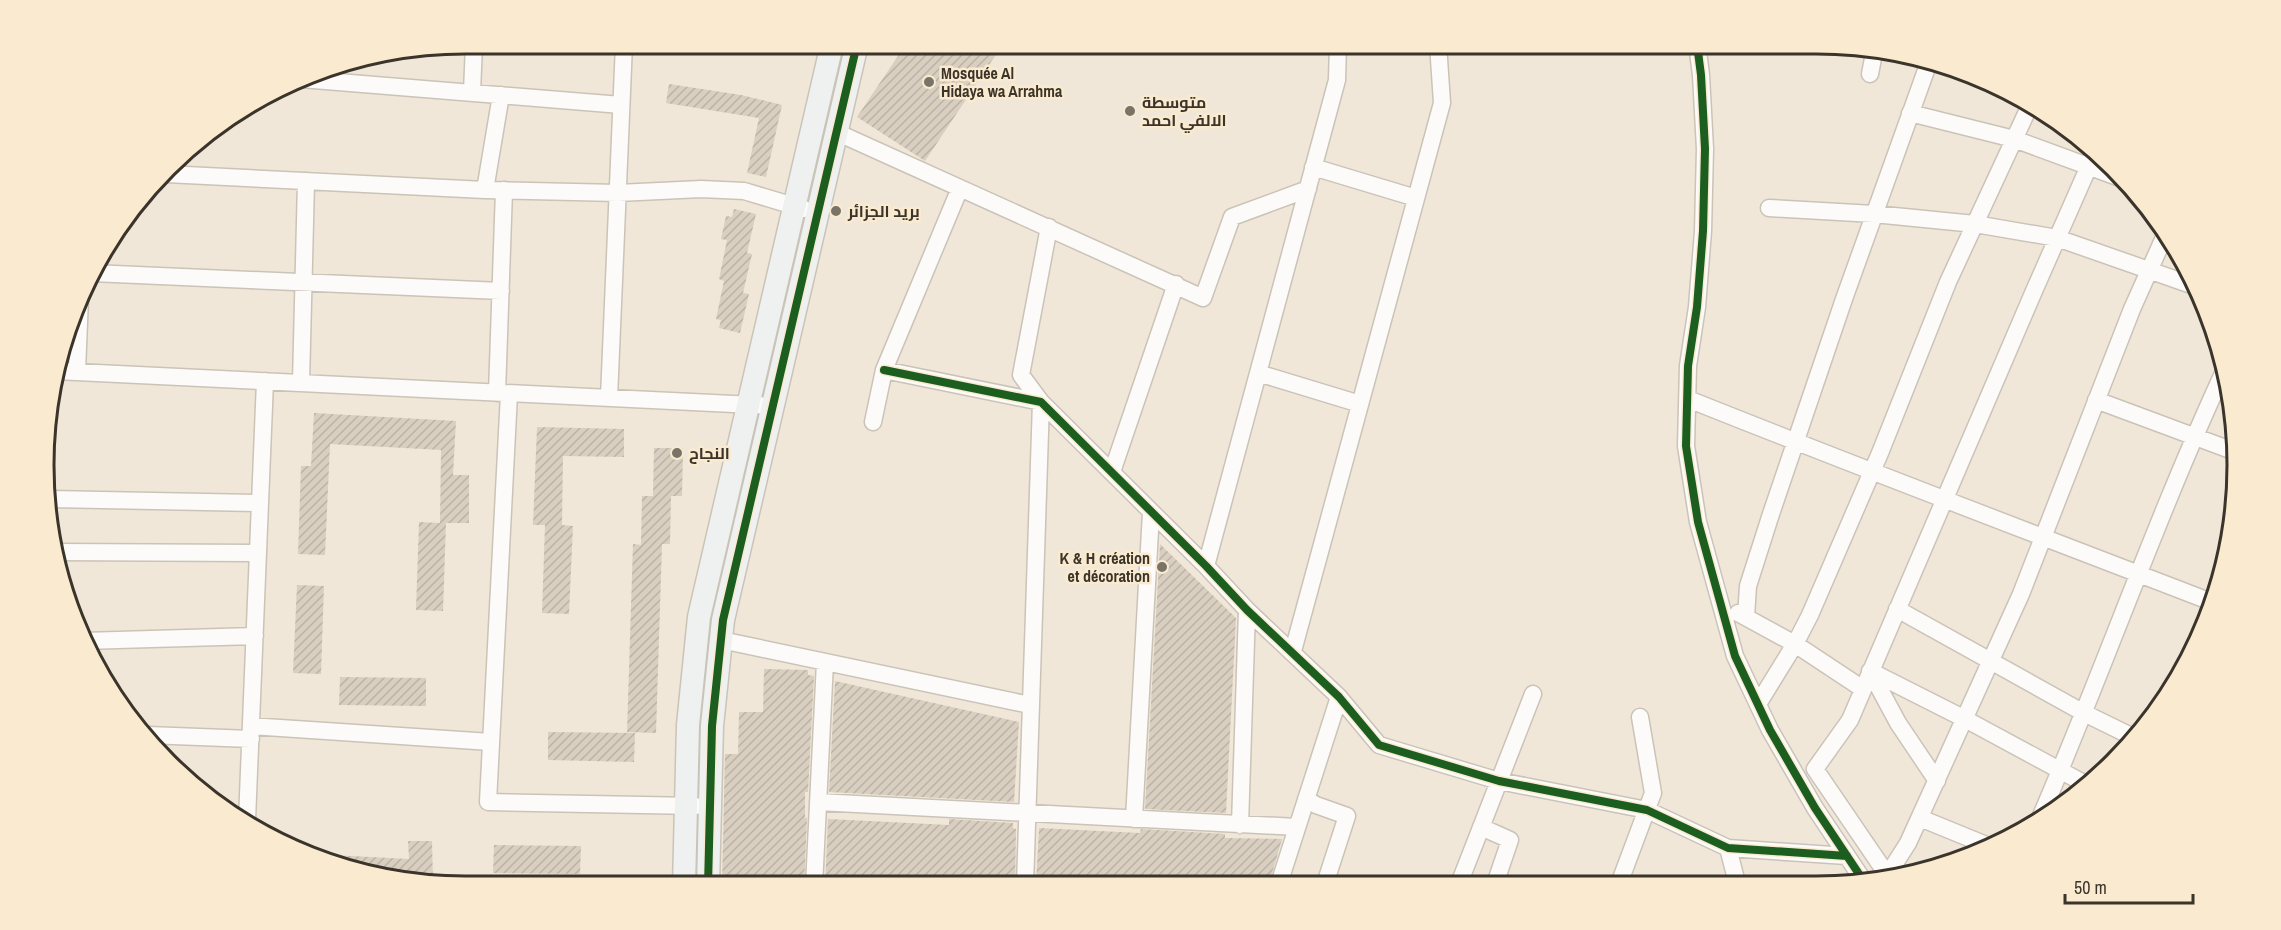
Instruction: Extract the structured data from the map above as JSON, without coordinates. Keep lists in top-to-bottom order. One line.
{"places":["Mosquée Al Hidaya wa Arrahma","متوسطة الالفي احمد","بريد الجزائر","النجاح","K & H création et décoration"],"scale_bar":"50 m"}
